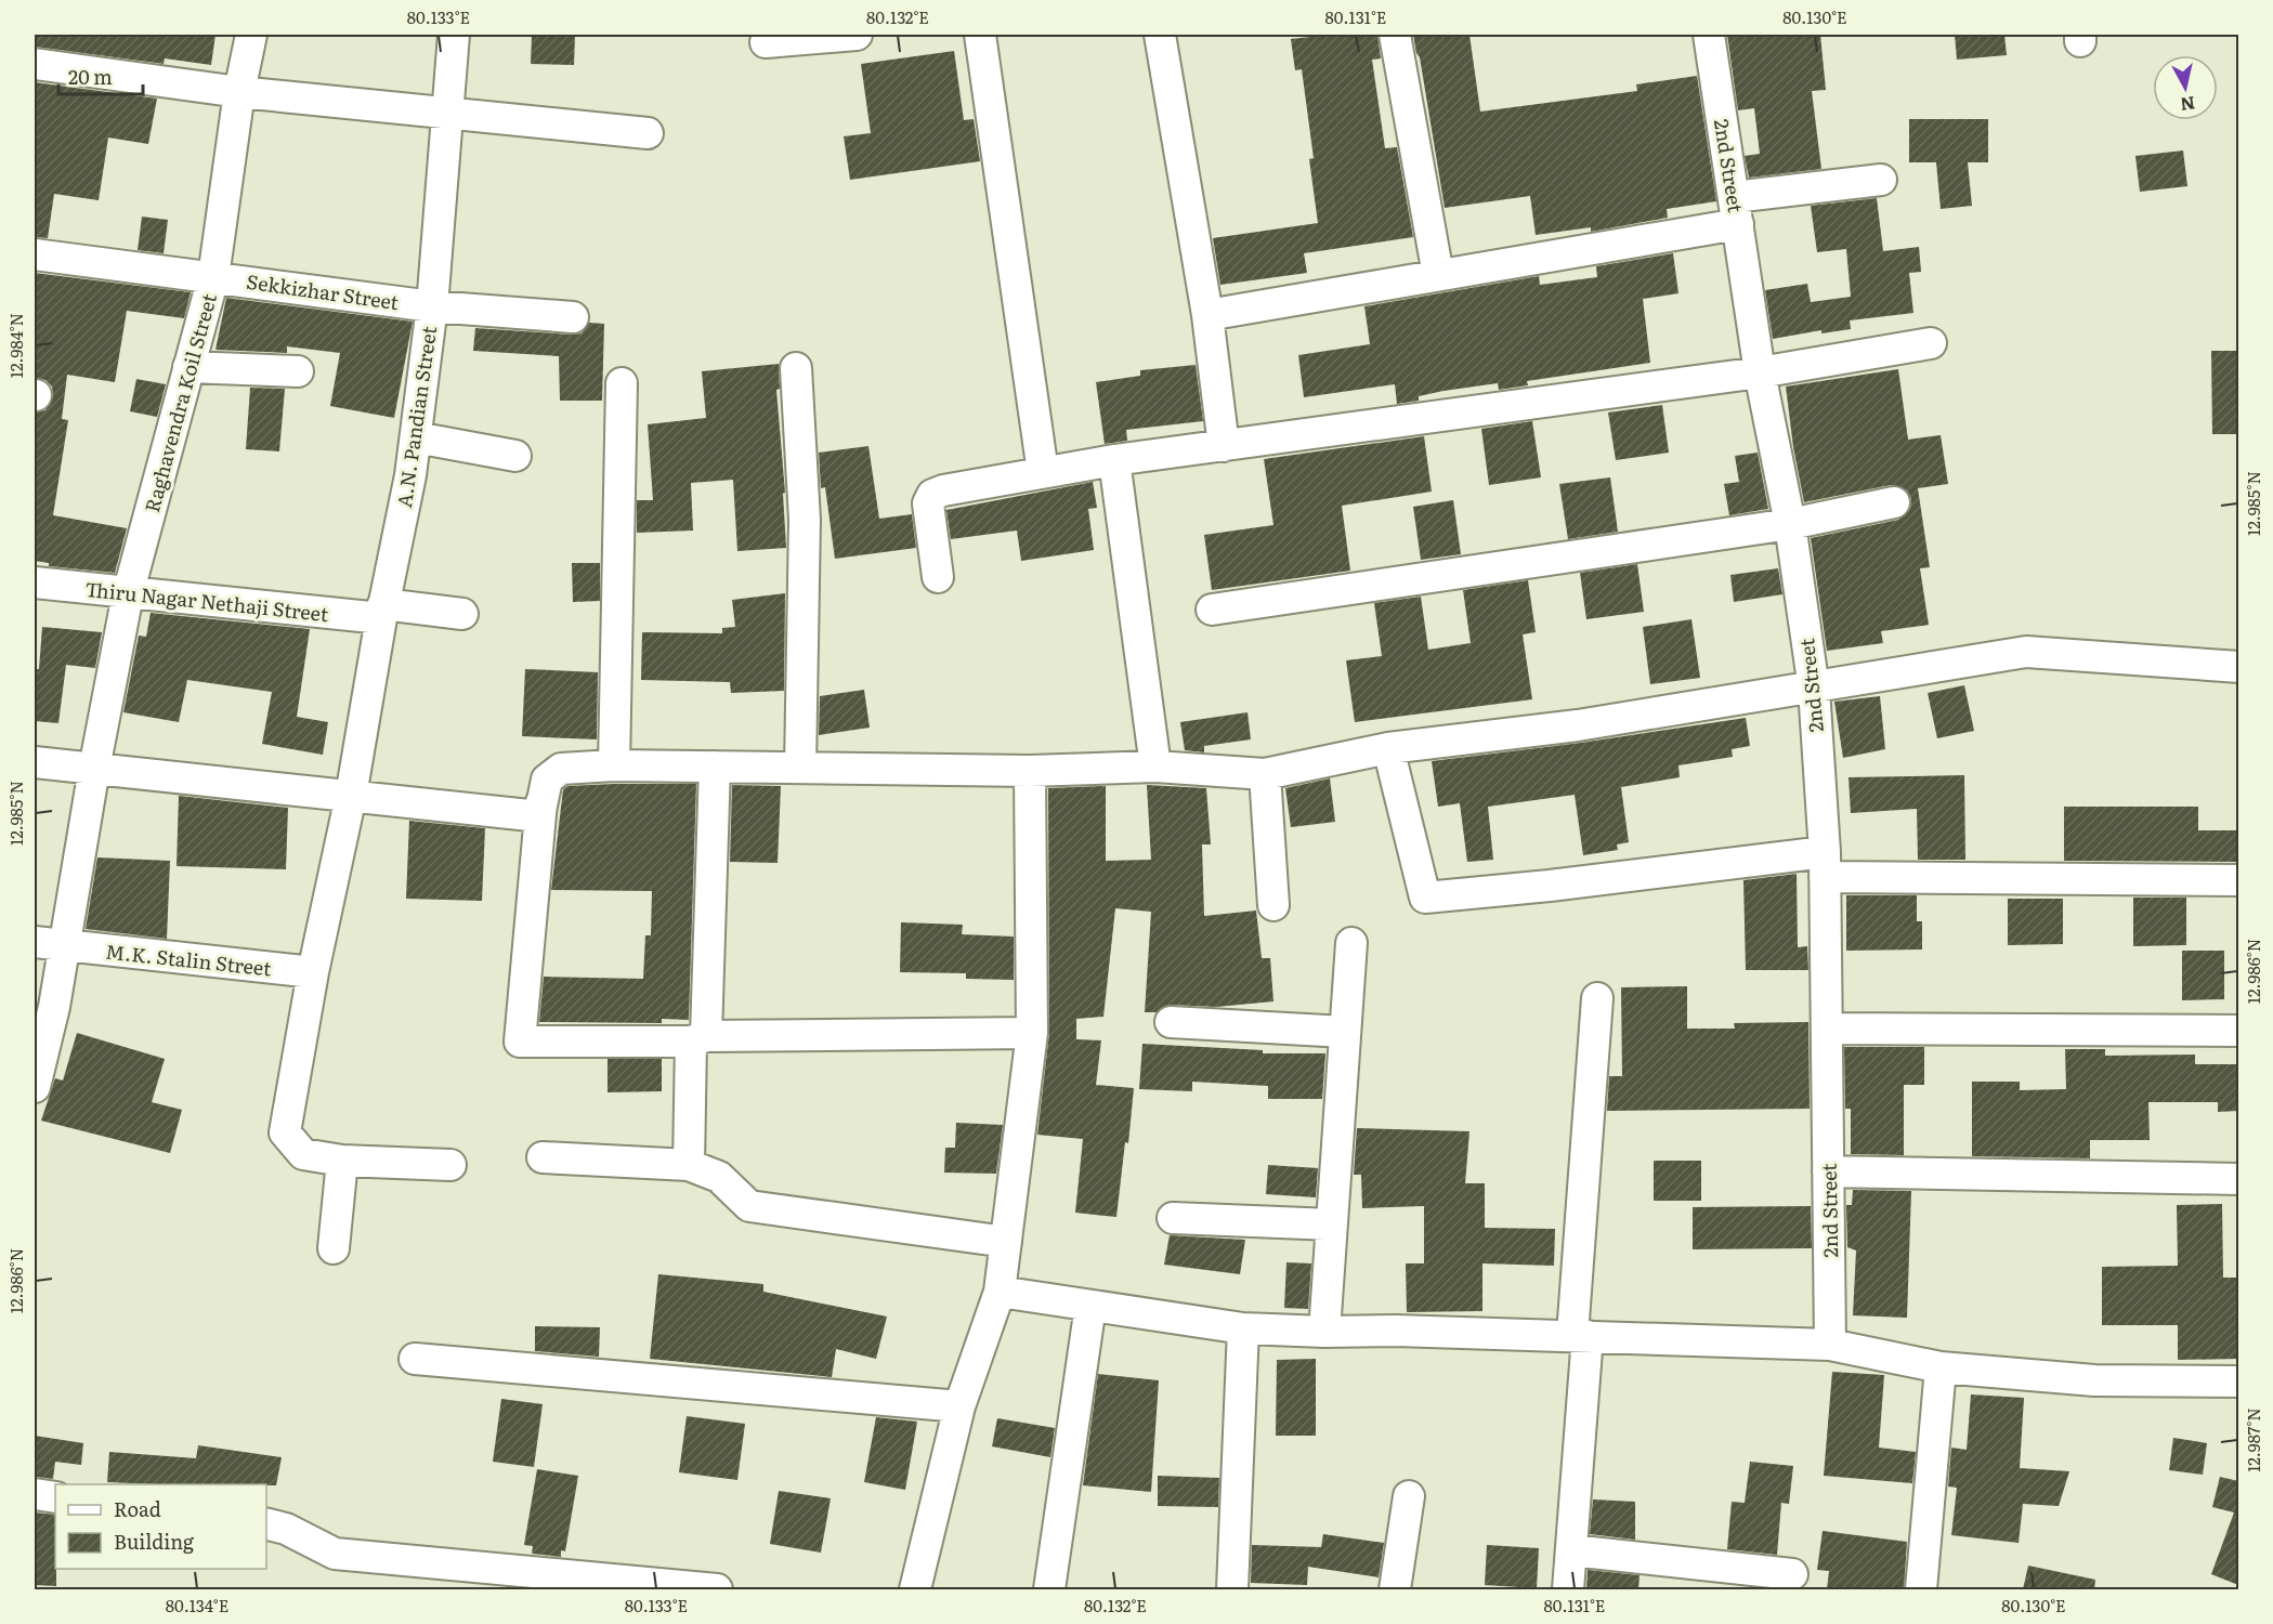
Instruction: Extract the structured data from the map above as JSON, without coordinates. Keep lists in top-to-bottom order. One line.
{"streets":{"street":["2nd Street","Sekkizhar Street","Raghavendra Koil Street","A.N. Pandian Street","Thiru Nagar Nethaji Street","M.K. Stalin Street"]},"crossings":[["Sekkizhar Street","Raghavendra Koil Street"],["Sekkizhar Street","A.N. Pandian Street"],["Raghavendra Koil Street","Thiru Nagar Nethaji Street"],["Raghavendra Koil Street","M.K. Stalin Street"],["A.N. Pandian Street","Thiru Nagar Nethaji Street"],["A.N. Pandian Street","M.K. Stalin Street"]],"legend":["Road","Building"],"scale_bar":"20 m","north":"bottom","coordinates":["80.133°E","80.132°E","80.131°E","80.130°E","12.984°N","12.985°N","12.986°N","12.987°N","80.134°E"]}
